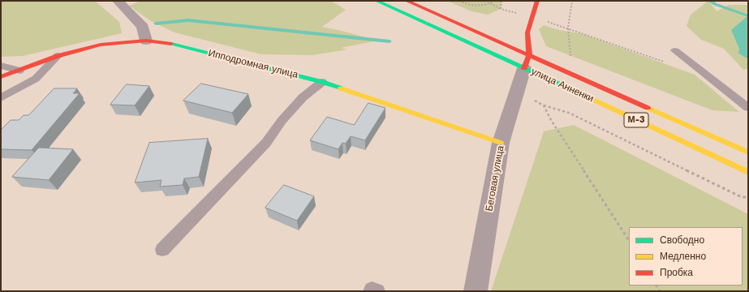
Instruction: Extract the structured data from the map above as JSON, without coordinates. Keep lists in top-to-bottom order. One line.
{"streets":{"main road":["Ипподромная улица","улица Анненки","М-3"],"street":["Беговая улица"]},"crossings":[["Ипподромная улица","Беговая улица"],["улица Анненки","Беговая улица"]],"legend":["Свободно","Медленно","Пробка"]}
